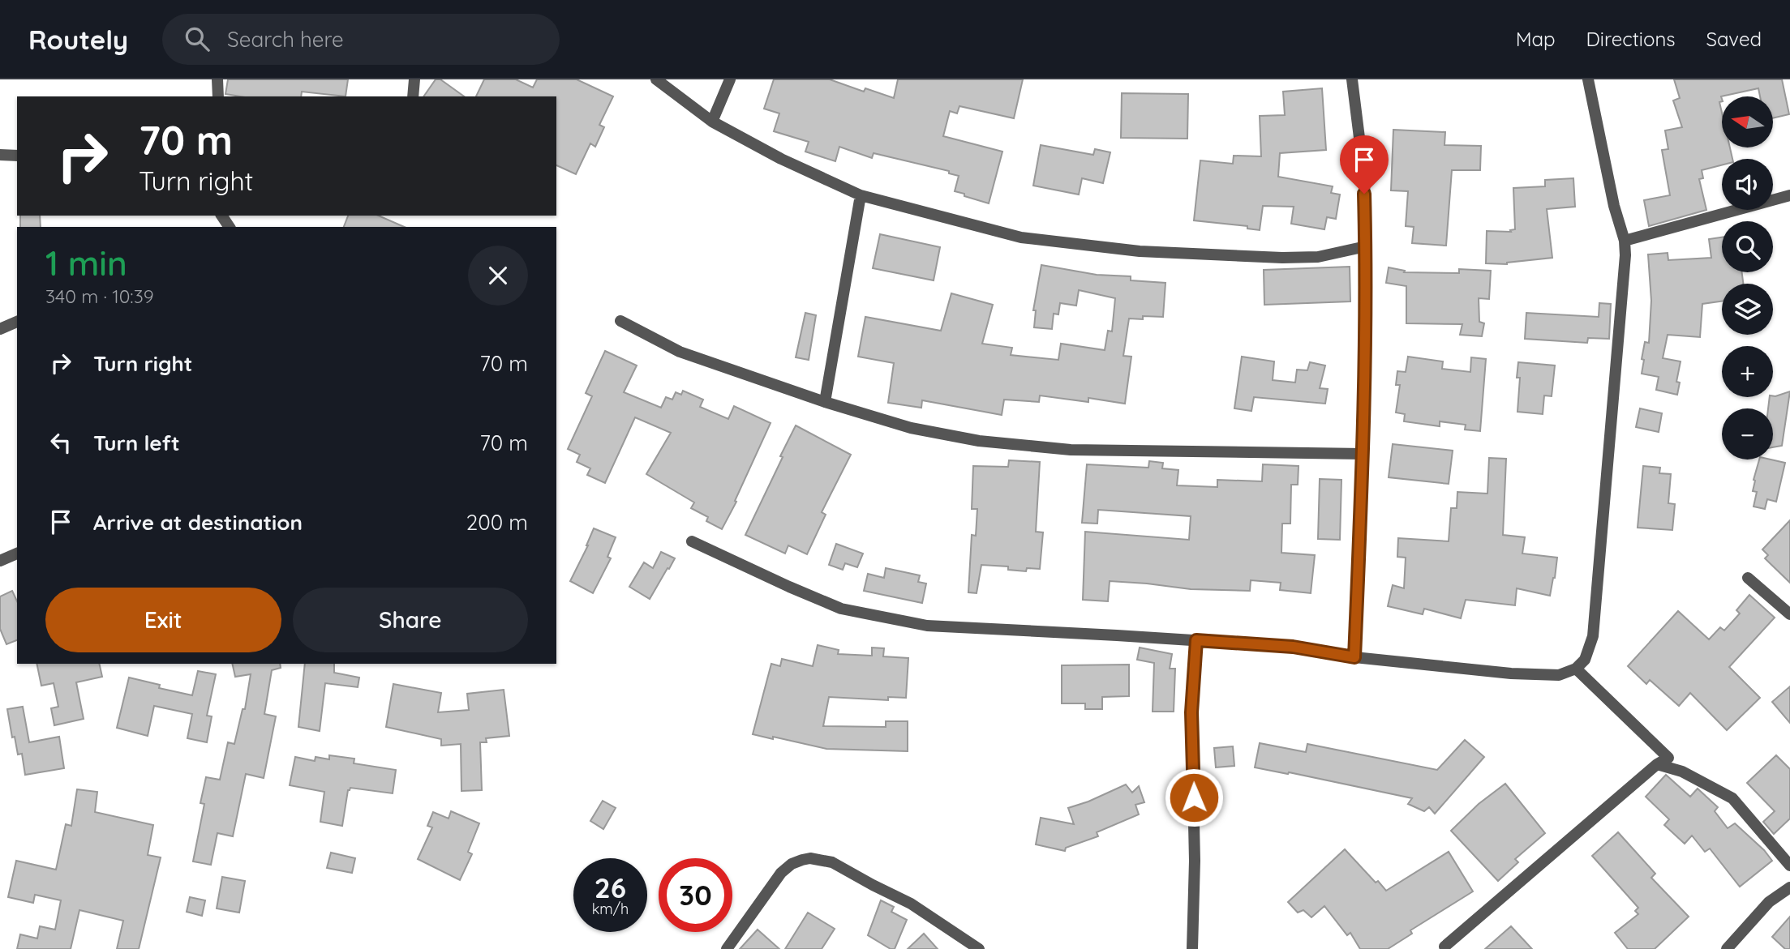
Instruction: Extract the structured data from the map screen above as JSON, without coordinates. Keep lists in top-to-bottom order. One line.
{"north":"left","page":{"header":"Routely","search":"Search here","nav":["Map","Directions","Saved"],"map_buttons":["+","−"],"turn":["70 m","Turn right"],"heading":["1 min","340 m · 10:39"],"list":[{"name":"Turn right","value":"70 m"},{"name":"Turn left","value":"70 m"},{"name":"Arrive at destination","value":"200 m"}],"buttons":["Exit","Share"],"speed":"26 km/h","limit":"30"}}
